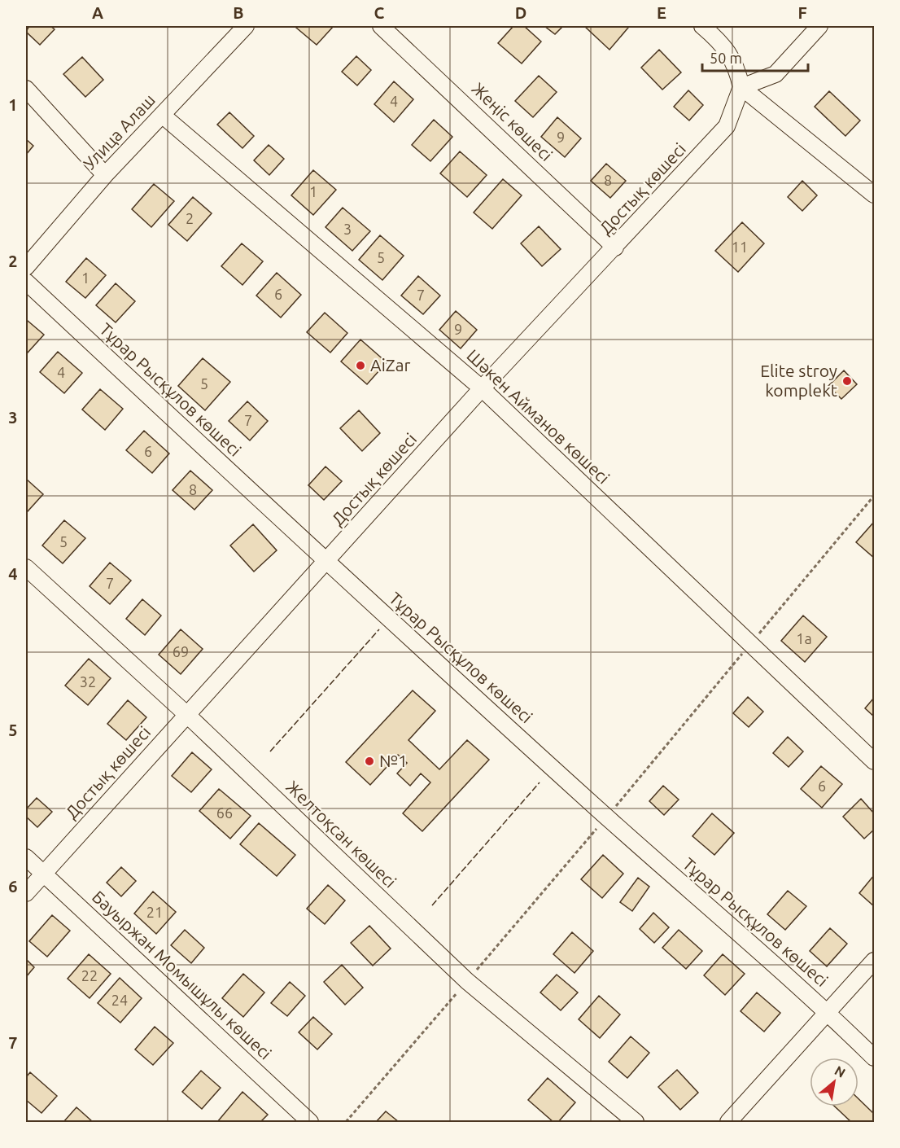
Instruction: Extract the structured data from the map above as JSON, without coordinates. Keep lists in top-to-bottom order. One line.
{"streets":{"street":["Жеңіс көшесі","Улица Алаш","Достық көшесі","Тұрар Рысқұлов көшесі","Шәкен Айманов көшесі","Желтоқсан көшесі","Бауыржан Момышұлы көшесі"]},"crossings":[["Жеңіс көшесі","Достық көшесі"],["Улица Алаш","Шәкен Айманов көшесі"],["Достық көшесі","Тұрар Рысқұлов көшесі"],["Достық көшесі","Шәкен Айманов көшесі"],["Достық көшесі","Желтоқсан көшесі"],["Достық көшесі","Бауыржан Момышұлы көшесі"]],"places":["AiZar","Elite stroy komplekt","№1"],"house_numbers":["4","9","8","1","2","3","11","5","1","6","7","9","4","5","7","6","8","5","7","1а","69","32","6","66","21","22","24"],"scale_bar":"50 m","north":"top right","grid":{"columns":["A","B","C","D","E","F"],"rows":["1","2","3","4","5","6","7"]}}
